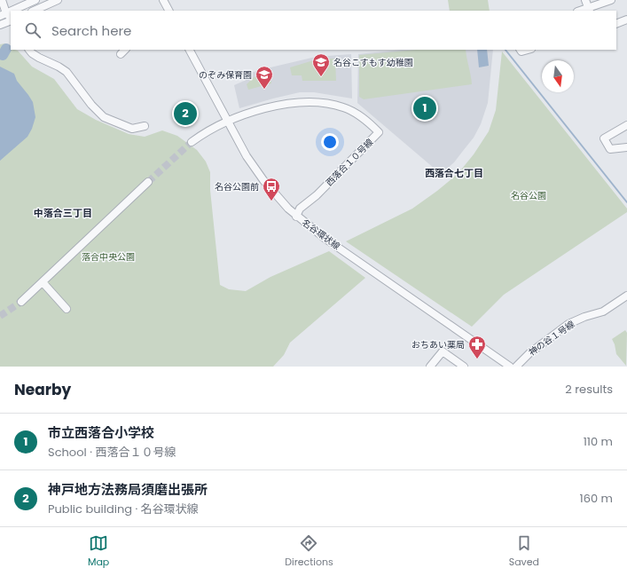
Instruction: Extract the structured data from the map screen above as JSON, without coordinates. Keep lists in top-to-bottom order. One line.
{"streets":{"street":["西落合１０号線","名谷環状線","神の谷１号線"]},"crossings":[["西落合１０号線","名谷環状線"]],"districts":["西落合七丁目","中落合三丁目"],"parks":["名谷公園","落合中央公園"],"places":{"school or university":["名谷こすもす幼稚園","のぞみ保育園"],"bus stop":["名谷公園前"],"pharmacy":["おちあい薬局"]},"north":"bottom","page":{"search":"Search here","pins":["1","2"],"heading":["Nearby","2 results"],"list":[{"mark":"1","name":"市立西落合小学校","note":"School · 西落合１０号線","value":"110 m"},{"mark":"2","name":"神戸地方法務局須磨出張所","note":"Public building · 名谷環状線","value":"160 m"}],"nav":["Map","Directions","Saved"]}}
